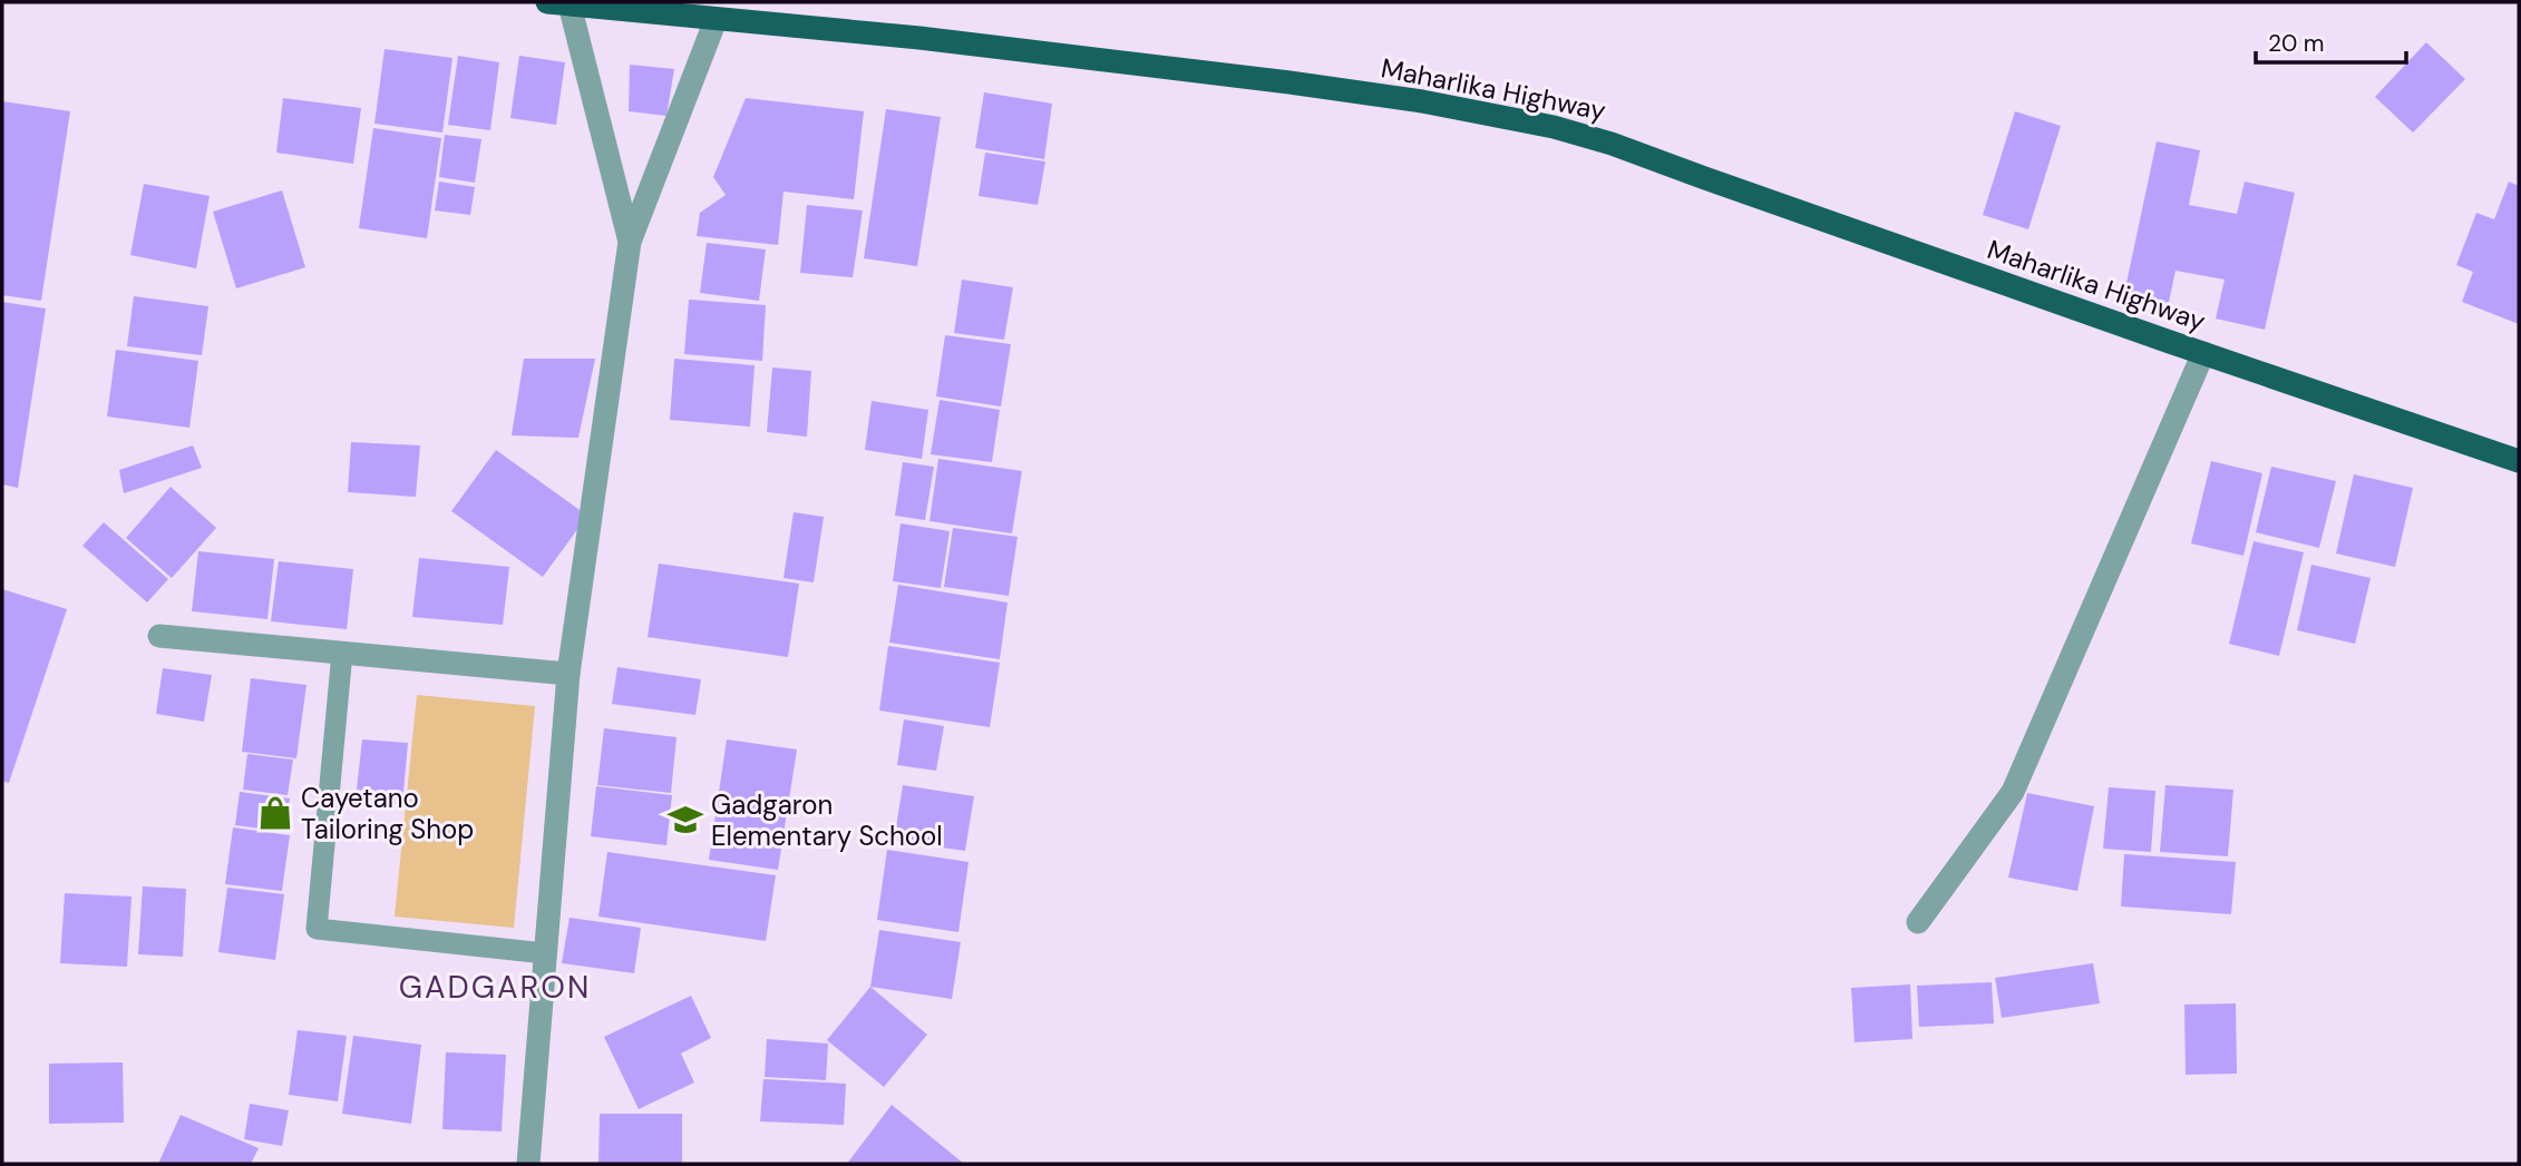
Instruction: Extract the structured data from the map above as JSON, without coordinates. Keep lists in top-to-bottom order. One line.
{"streets":{"highway":["Maharlika Highway"]},"districts":["GADGARON"],"places":{"shop":["Cayetano Tailoring Shop"],"school or university":["Gadgaron Elementary School"]},"scale_bar":"20 m"}
